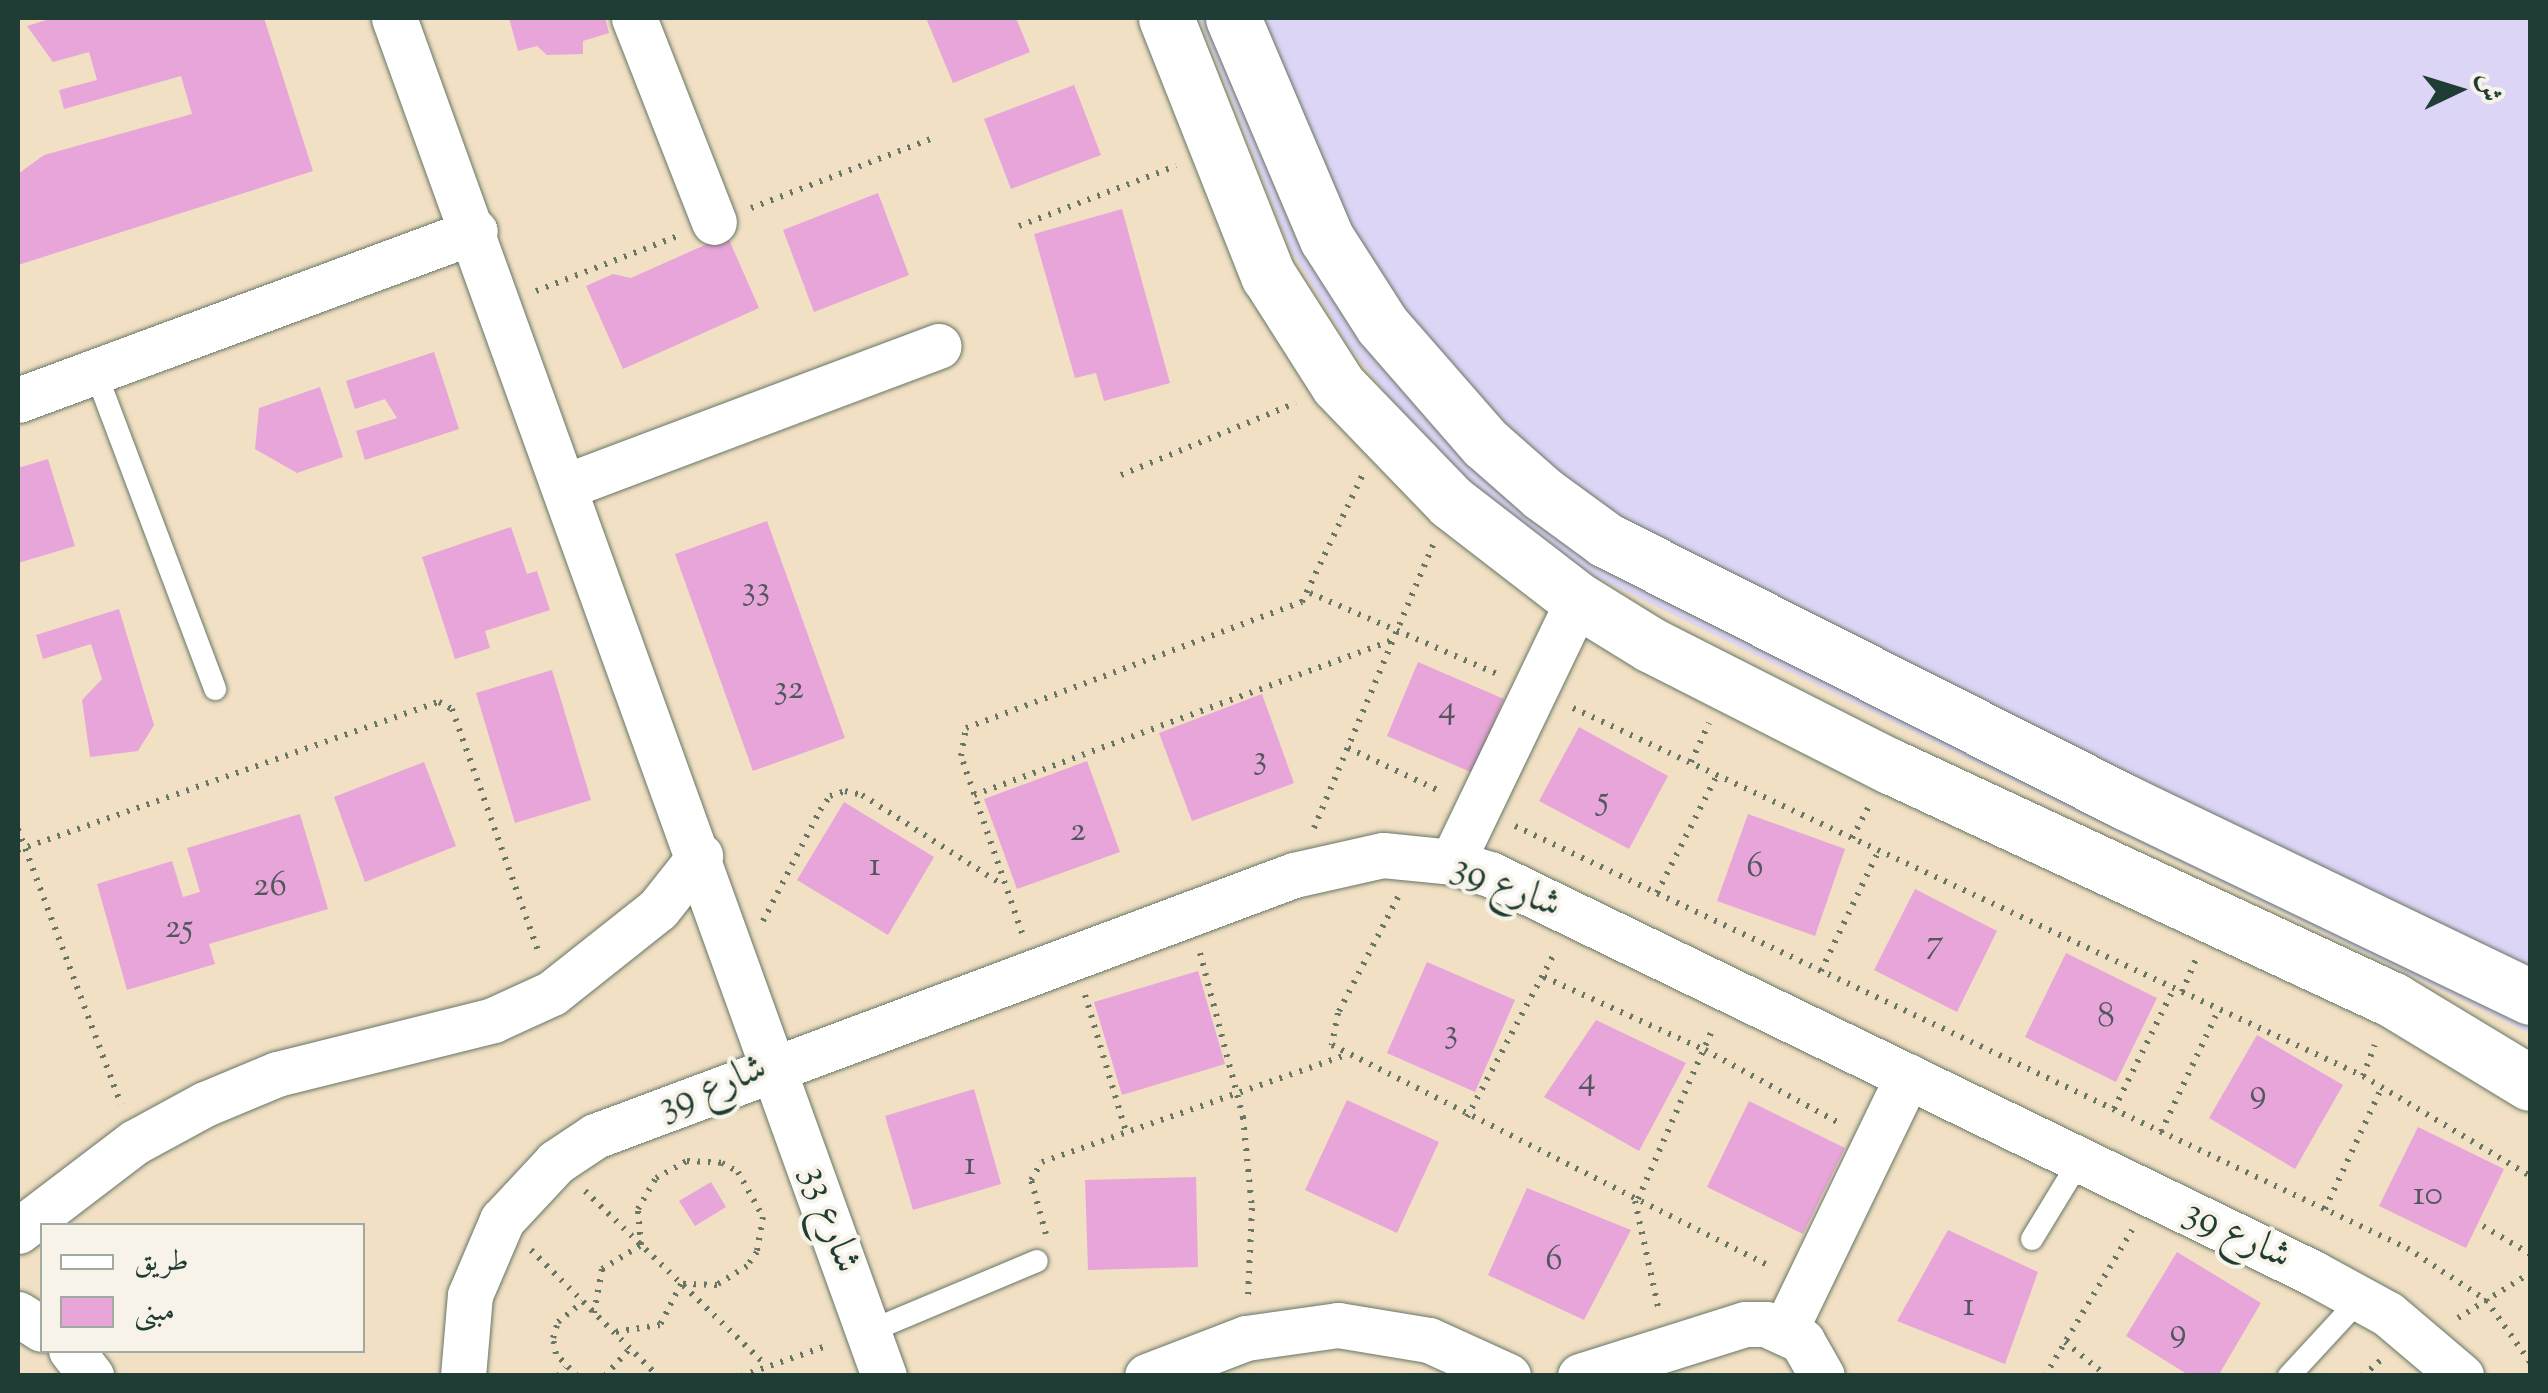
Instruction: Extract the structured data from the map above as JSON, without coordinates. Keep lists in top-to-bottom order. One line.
{"streets":{"street":["شارع 39","شارع 33"]},"crossings":[["شارع 39","شارع 33"]],"house_numbers":["33","32","4","3","5","2","1","6","26","25","7","8","3","4","9","1","10","6","1","9"],"legend":["طريق","مبنى"],"north":"right"}
